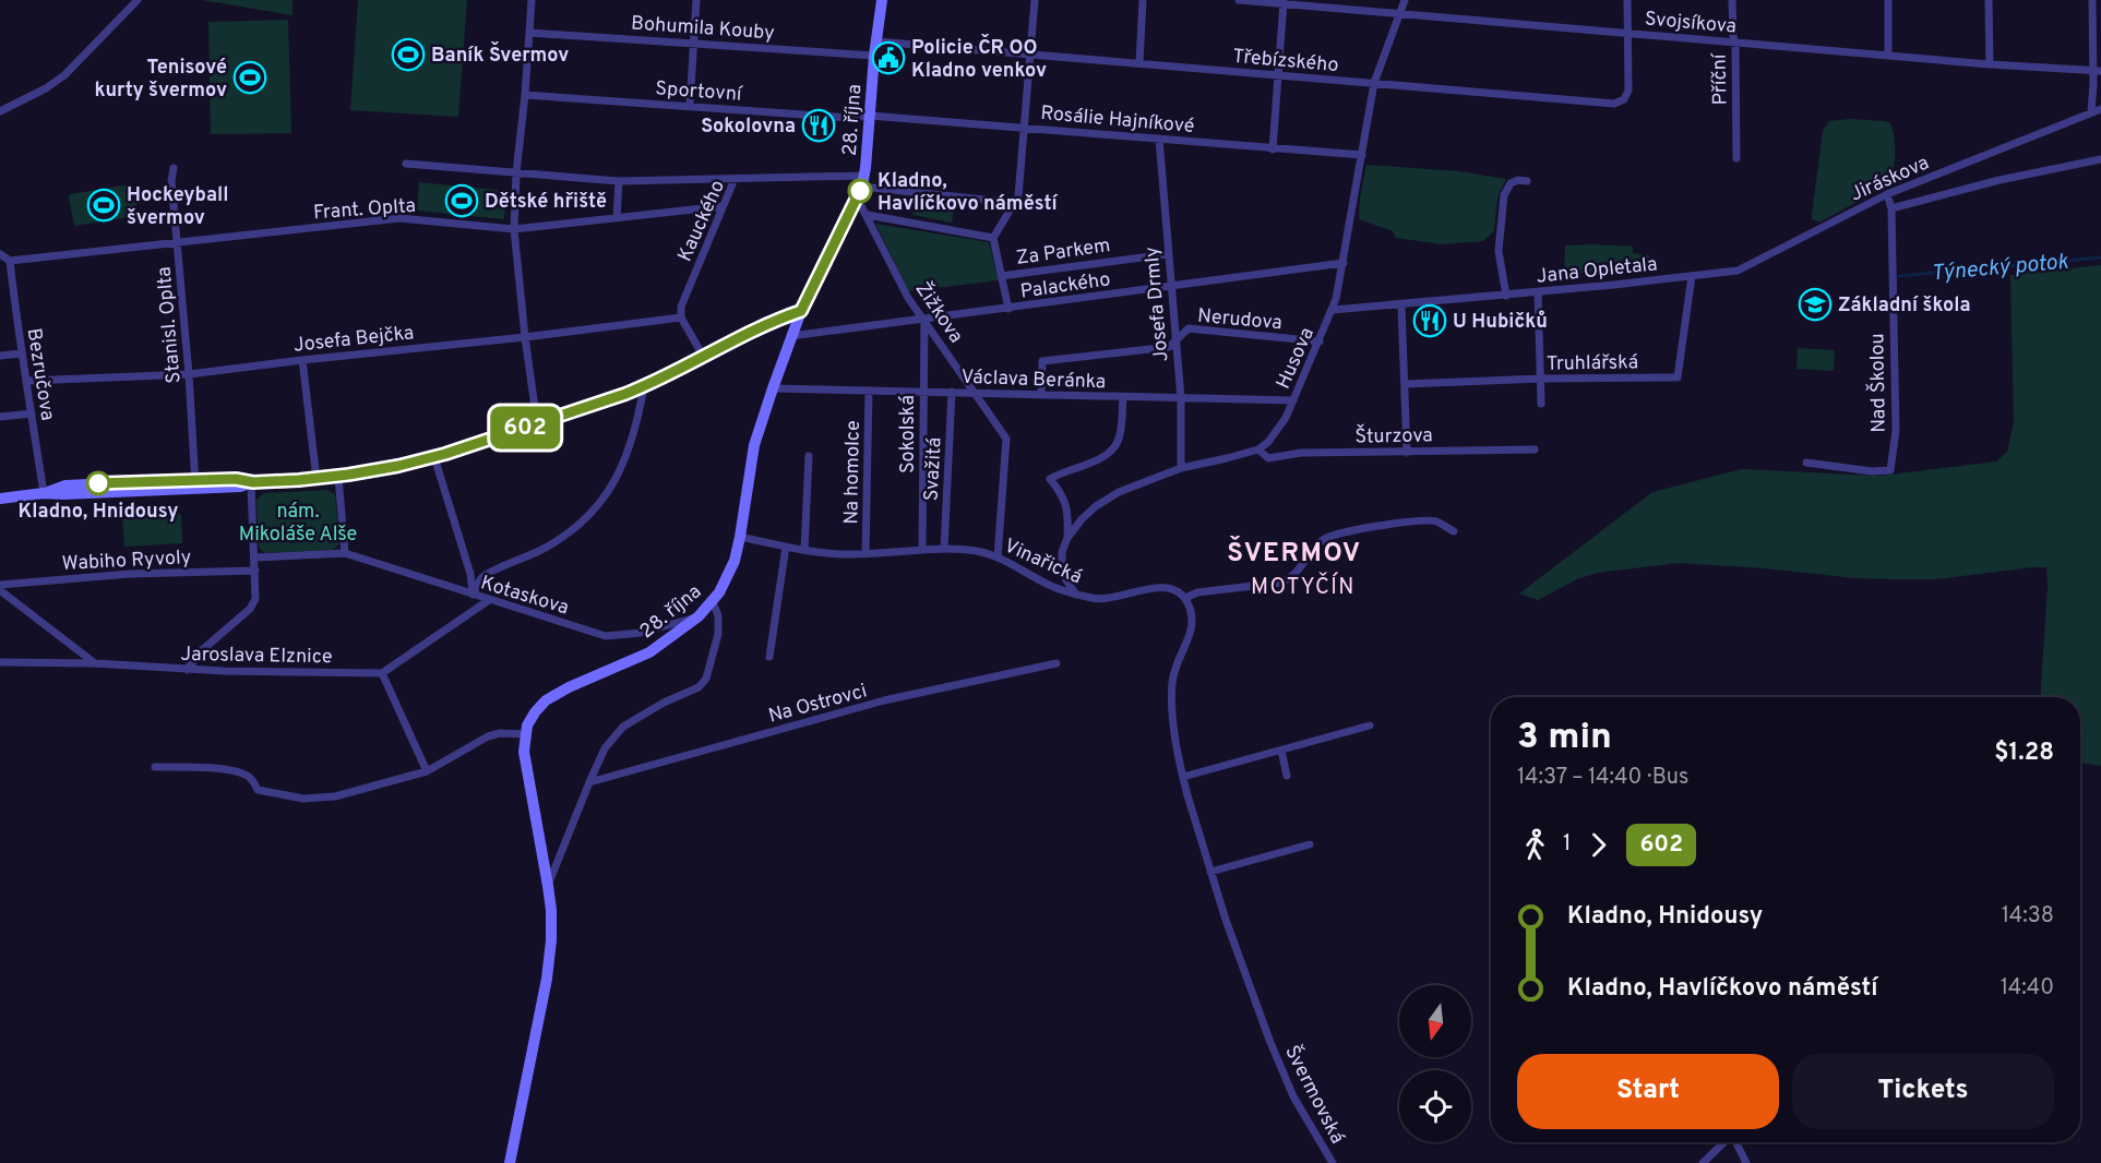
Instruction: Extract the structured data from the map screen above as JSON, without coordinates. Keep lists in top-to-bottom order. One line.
{"streets":{"main road":["28. října"],"street":["Svojsíkova","Bohumila Kouby","Třebízského","Příční","Sportovní","Rosálie Hajníkové","Jiráskova","Frant. Oplta","Kauckého","Za Parkem","Jana Opletala","Palackého","Josefa Drmly","Žižkova","Nerudova","Stanisl. Oplta","Josefa Bejčka","Husova","Truhlářská","Bezručova","Václava Beránka","Nad Školou","Sokolská","Šturzova","Svažitá","Na homolce","Wabiho Ryvoly","Vinařická","Kotaskova","Jaroslava Elznice","Na Ostrovci","Švermovská"]},"crossings":[["Svojsíkova","Třebízského"],["Svojsíkova","Příční"],["Svojsíkova","Husova"],["Bohumila Kouby","28. října"],["Třebízského","28. října"],["Třebízského","Husova"],["Sportovní","Rosálie Hajníkové"],["Sportovní","28. října"],["Rosálie Hajníkové","28. října"],["Rosálie Hajníkové","Josefa Drmly"],["Rosálie Hajníkové","Husova"],["28. října","Kauckého"],["28. října","Palackého"],["28. října","Žižkova"],["28. října","Václava Beránka"],["28. října","Vinařická"],["28. října","Kotaskova"],["Jiráskova","Jana Opletala"],["Jiráskova","Truhlářská"],["Frant. Oplta","Kauckého"],["Frant. Oplta","Stanisl. Oplta"],["Frant. Oplta","Bezručova"],["Kauckého","Žižkova"],["Kauckého","Josefa Bejčka"],["Za Parkem","Josefa Drmly"],["Jana Opletala","Husova"],["Jana Opletala","Truhlářská"],["Palackého","Josefa Drmly"],["Palackého","Žižkova"],["Palackého","Husova"],["Palackého","Sokolská"],["Josefa Drmly","Nerudova"],["Josefa Drmly","Václava Beránka"],["Žižkova","Václava Beránka"],["Žižkova","Sokolská"],["Žižkova","Vinařická"],["Nerudova","Husova"],["Nerudova","Václava Beránka"],["Stanisl. Oplta","Josefa Bejčka"],["Josefa Bejčka","Bezručova"],["Husova","Václava Beránka"],["Husova","Šturzova"],["Václava Beránka","Sokolská"],["Václava Beránka","Svažitá"],["Václava Beránka","Na homolce"],["Sokolská","Vinařická"],["Svažitá","Vinařická"],["Na homolce","Vinařická"]],"districts":["ŠVERMOV","MOTYČÍN"],"water":["Týnecký potok"],"parks":["nám. Mikoláše Alše"],"places":{"sports":["Baník Švermov","Tenisové kurty švermov","Dětské hřiště","Hockeyball švermov"],"public building":["Policie ČR OO Kladno venkov"],"restaurant":["Sokolovna","U Hubičků"],"other":["Kladno, Havlíčkovo náměstí","Kladno, Hnidousy"],"school or university":["Základní škola"]},"lines":["bus line 602"],"north":"bottom","page":{"on_map":"602","heading":["3 min","14:37 – 14:40 · Bus","$1.28"],"legs":["1","602"],"list":[{"name":"Kladno, Hnidousy","value":"14:38"},{"name":"Kladno, Havlíčkovo náměstí","value":"14:40"}],"buttons":["Start","Tickets"]}}
